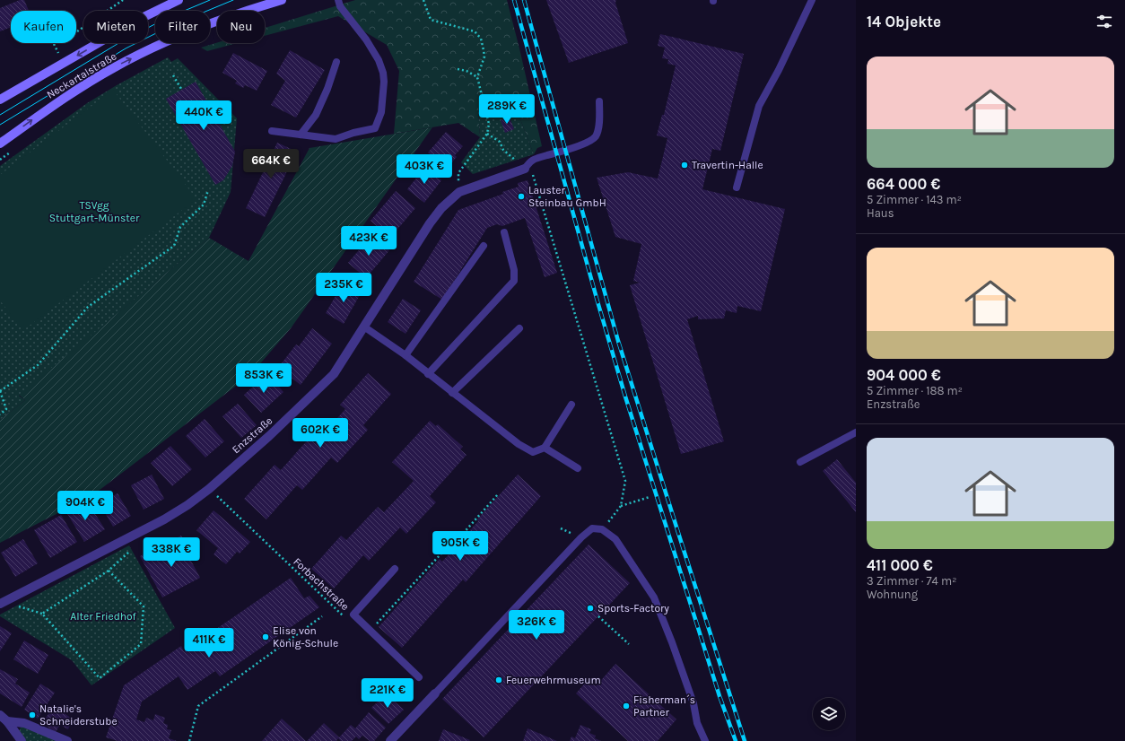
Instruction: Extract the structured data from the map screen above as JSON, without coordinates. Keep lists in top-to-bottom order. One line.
{"streets":{"main road":["Neckartalstraße"],"street":["Enzstraße"],"path":["Forbachstraße"]},"crossings":[["Enzstraße","Forbachstraße"]],"parks":["TSVgg Stuttgart-Münster","Alter Friedhof"],"places":["Travertin-Halle","Lauster Steinbau GmbH","Sports-Factory","Elise von König-Schule","Feuerwehrmuseum","Fisherman´s Partner","Natalie's Schneiderstube"],"page":{"heading":"14 Objekte","chip":["Kaufen","Mieten","Filter","Neu"],"list":[{"name":"664 000 €","note":"5 Zimmer · 143 m² · Haus"},{"name":"904 000 €","note":"5 Zimmer · 188 m² · Enzstraße"},{"name":"411 000 €","note":"3 Zimmer · 74 m² · Wohnung"}],"price":["289K €","440K €","664K €","403K €","423K €","235K €","853K €","602K €","904K €","905K €","338K €","326K €","411K €","221K €"]}}
